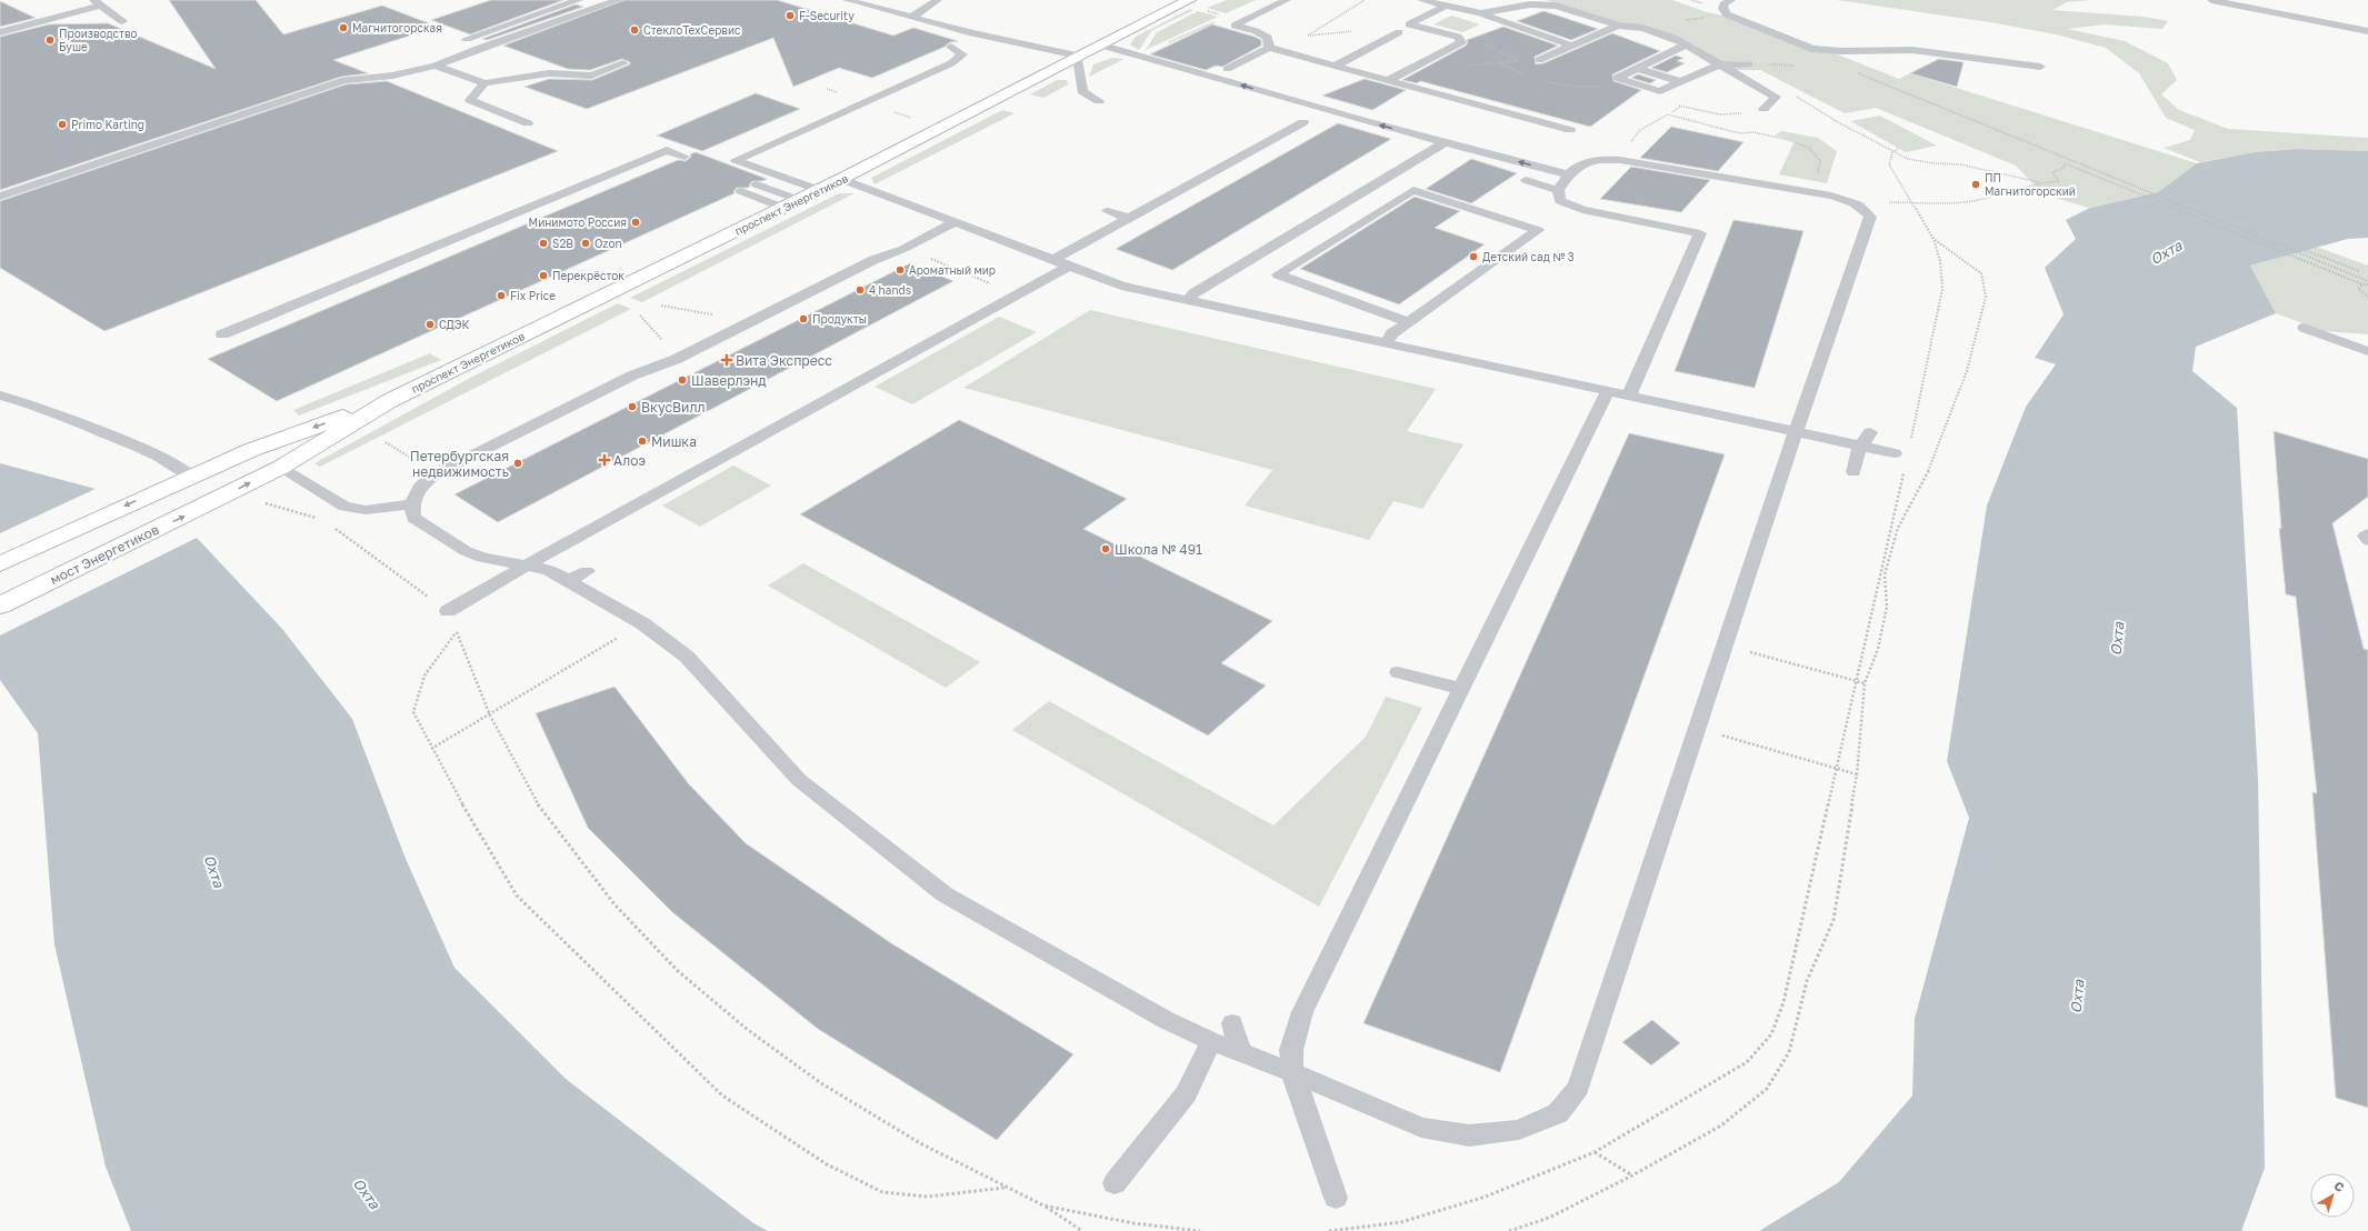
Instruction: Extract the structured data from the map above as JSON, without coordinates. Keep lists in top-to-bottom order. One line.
{"streets":{"main road":["проспект Энергетиков","мост Энергетиков"]},"crossings":[["проспект Энергетиков","мост Энергетиков"]],"one_way":["мост Энергетиков"],"water":["Охта"],"places":{"other":["F-Security","Магнитогорская","СтеклоТехСервис","Производство Буше","Primo Karting","ПП Магнитогорский","Минимото Россия","S2B","Ozon","Детский сад № 3","Ароматный мир","Перекрёсток","4 hands","Fix Price","Продукты","СДЭК","Шаверлэнд","ВкусВилл","Мишка","Петербургская недвижимость","Школа № 491"],"health":["Вита Экспресс","Алоэ"]},"north":"top right"}
